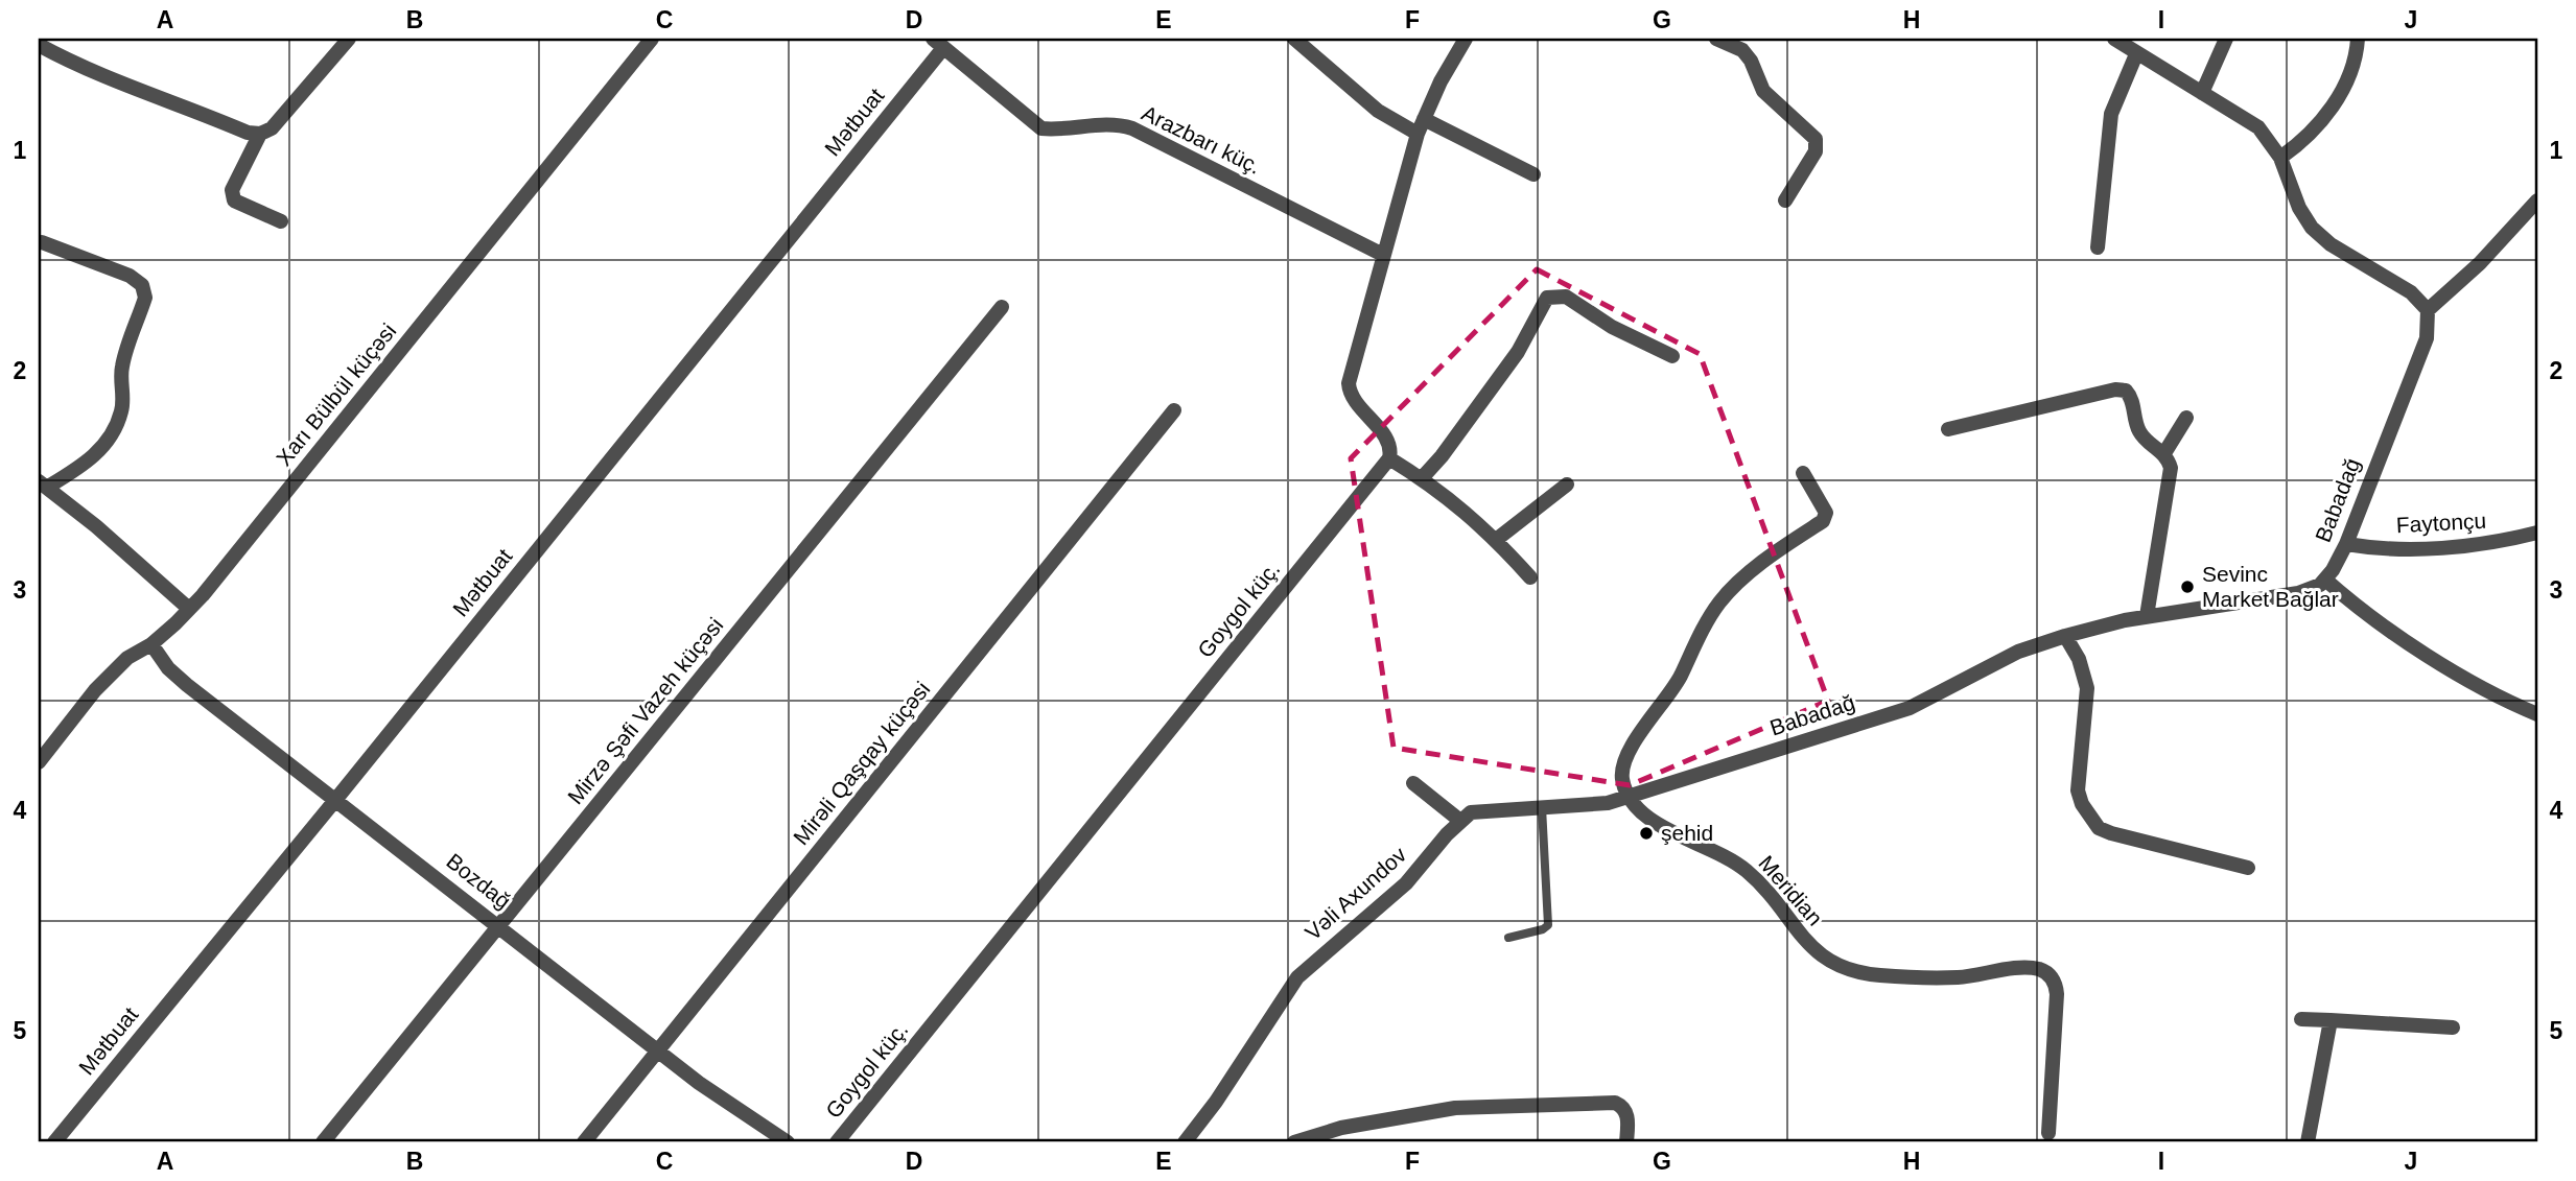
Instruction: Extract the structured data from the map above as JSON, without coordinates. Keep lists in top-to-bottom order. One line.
{"streets":{"street":["Mətbuat","Arazbarı küç.","Xarı Bülbül küçəsi","Babadağ","Faytonçu","Goygol küç.","Mirzə Şəfi Vazeh küçəsi","Mirəli Qaşqay küçəsi","Bozdağ","Meridian","Vəli Axundov"]},"crossings":[["Mətbuat","Arazbarı küç."],["Mətbuat","Bozdağ"],["Xarı Bülbül küçəsi","Bozdağ"],["Babadağ","Faytonçu"],["Babadağ","Meridian"],["Mirzə Şəfi Vazeh küçəsi","Bozdağ"],["Mirəli Qaşqay küçəsi","Bozdağ"]],"places":["Sevinc Market Bağlar","şehid"],"grid":{"columns":["A","B","C","D","E","F","G","H","I","J"],"rows":["1","2","3","4","5"]}}
